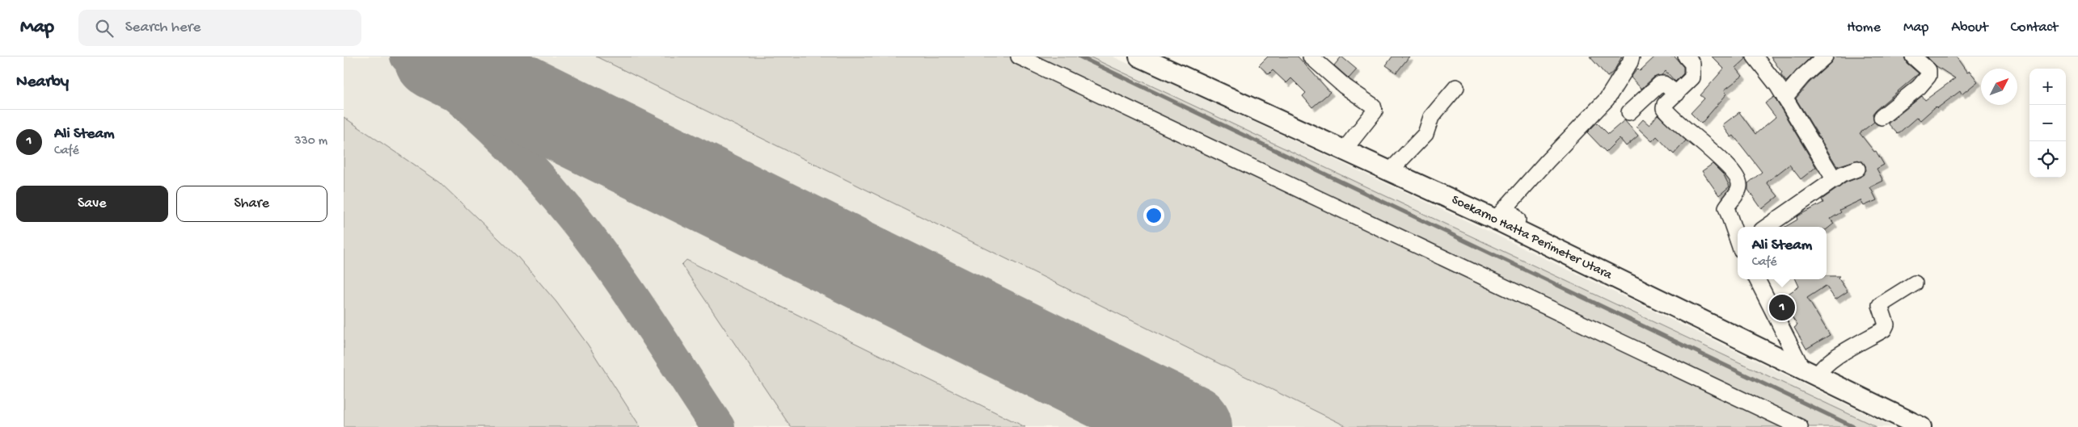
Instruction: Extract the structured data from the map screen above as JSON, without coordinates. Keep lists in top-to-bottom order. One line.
{"streets":{"main road":["Soekarno Hatta Perimeter Utara"]},"north":"top right","page":{"header":"Map","search":"Search here","nav":["Home","Map","About","Contact"],"heading":"Nearby","map_buttons":["+","−"],"list":[{"mark":"1","name":"Ali Steam","note":"Café","value":"330 m"}],"buttons":["Save","Share"],"popup":["Ali Steam","Café"],"pins":"1"}}
